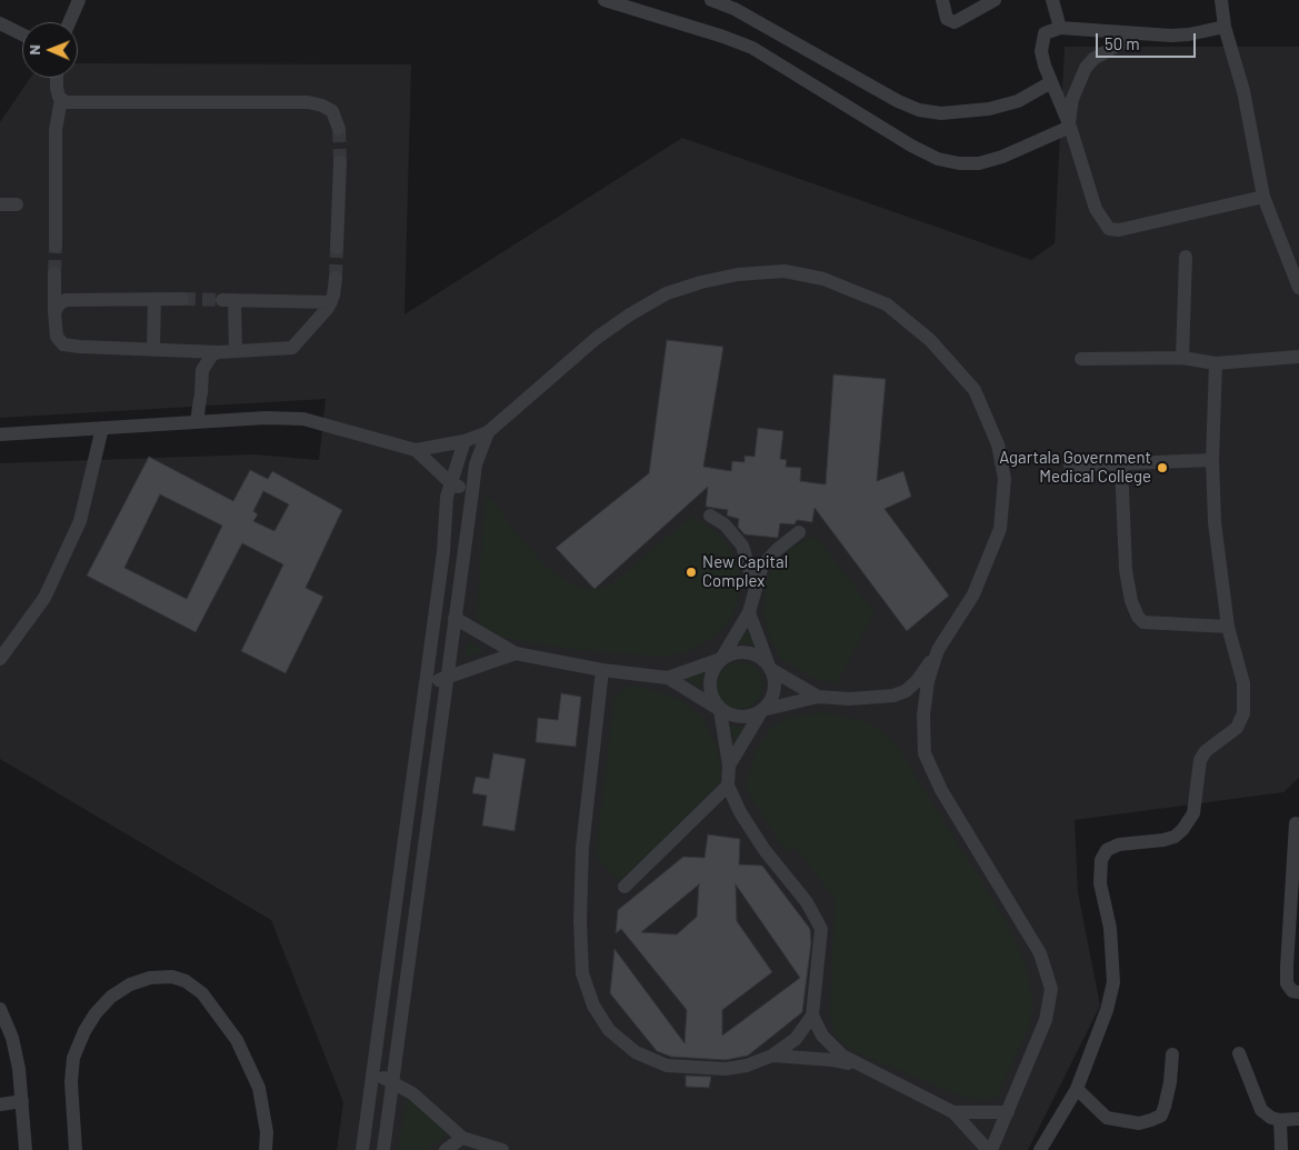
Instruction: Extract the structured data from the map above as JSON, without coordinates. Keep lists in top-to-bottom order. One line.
{"places":["Agartala Government Medical College","New Capital Complex"],"scale_bar":"50 m","north":"left"}
